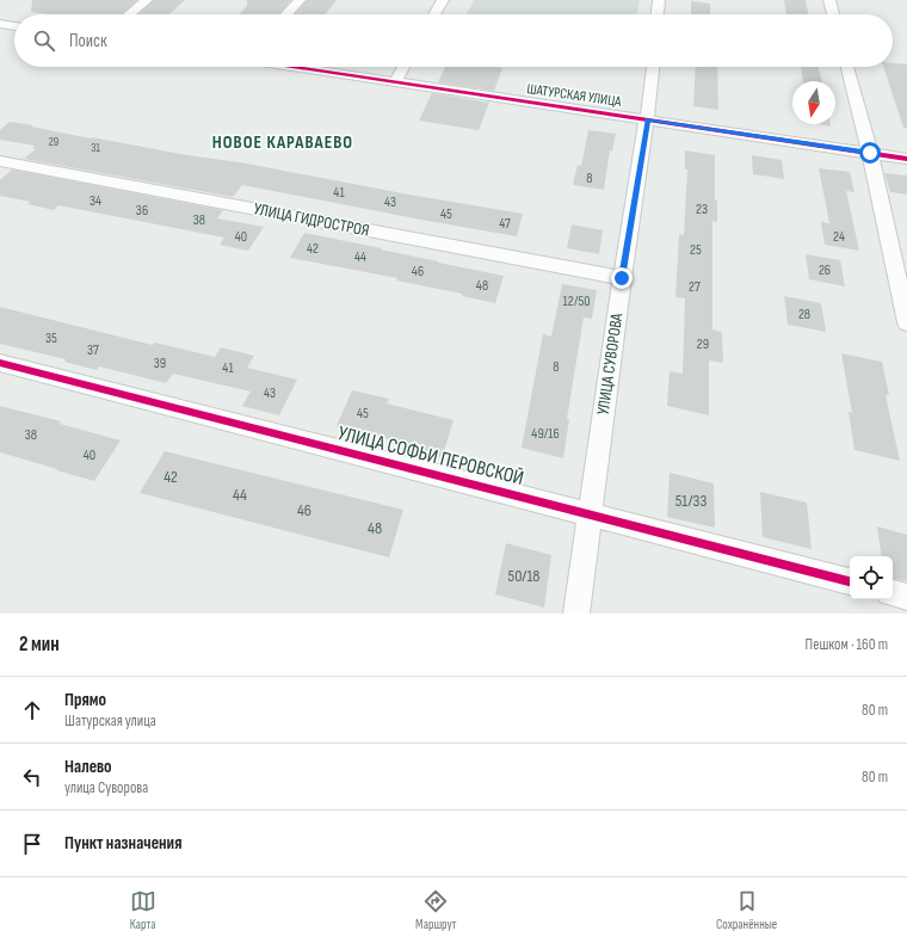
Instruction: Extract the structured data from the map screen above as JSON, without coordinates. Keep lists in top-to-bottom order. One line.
{"streets":{"street":["ШАТУРСКАЯ УЛИЦА","УЛИЦА ГИДРОСТРОЯ","УЛИЦА СУВОРОВА","УЛИЦА СОФЬИ ПЕРОВСКОЙ"]},"crossings":[["ШАТУРСКАЯ УЛИЦА","УЛИЦА СУВОРОВА"],["УЛИЦА ГИДРОСТРОЯ","УЛИЦА СУВОРОВА"],["УЛИЦА СУВОРОВА","УЛИЦА СОФЬИ ПЕРОВСКОЙ"]],"districts":["НОВОЕ КАРАВАЕВО"],"house_numbers":["29","31","8","41","34","43","23","36","45","38","47","40","24","42","25","44","26","46","48","27","12/50","28","35","29","37","39","8","41","43","45","49/16","38","40","42","44","51/33","46","48","50/18"],"north":"bottom","page":{"search":"Поиск","heading":["2 мин","Пешком · 160 m"],"list":[["Прямо","Шатурская улица","80 m"],["Налево","улица Суворова","80 m"],"Пункт назначения"],"nav":["Карта","Маршрут","Сохранённые"]}}
